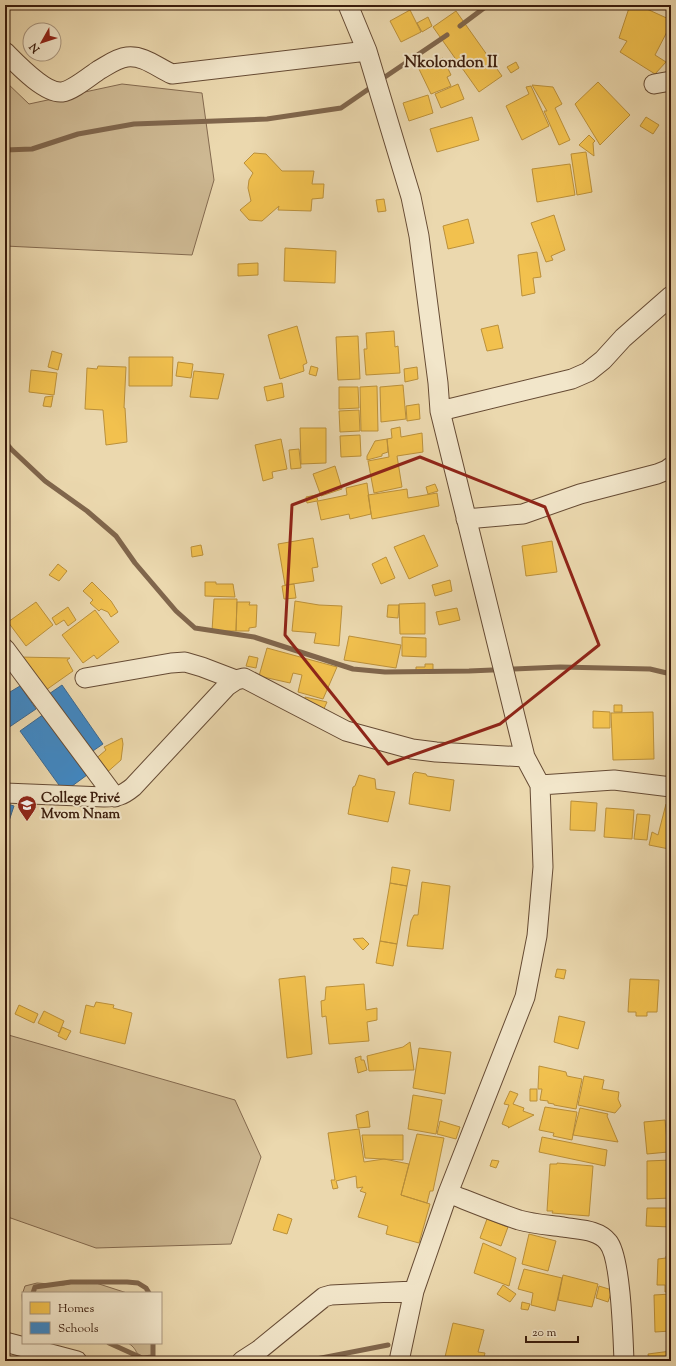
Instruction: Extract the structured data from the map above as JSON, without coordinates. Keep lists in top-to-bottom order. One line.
{"districts":["Nkolondon II"],"places":{"school or university":["College Privé Mvom Nnam"]},"legend":["Homes","Schools"],"scale_bar":"20 m","north":"bottom left"}
